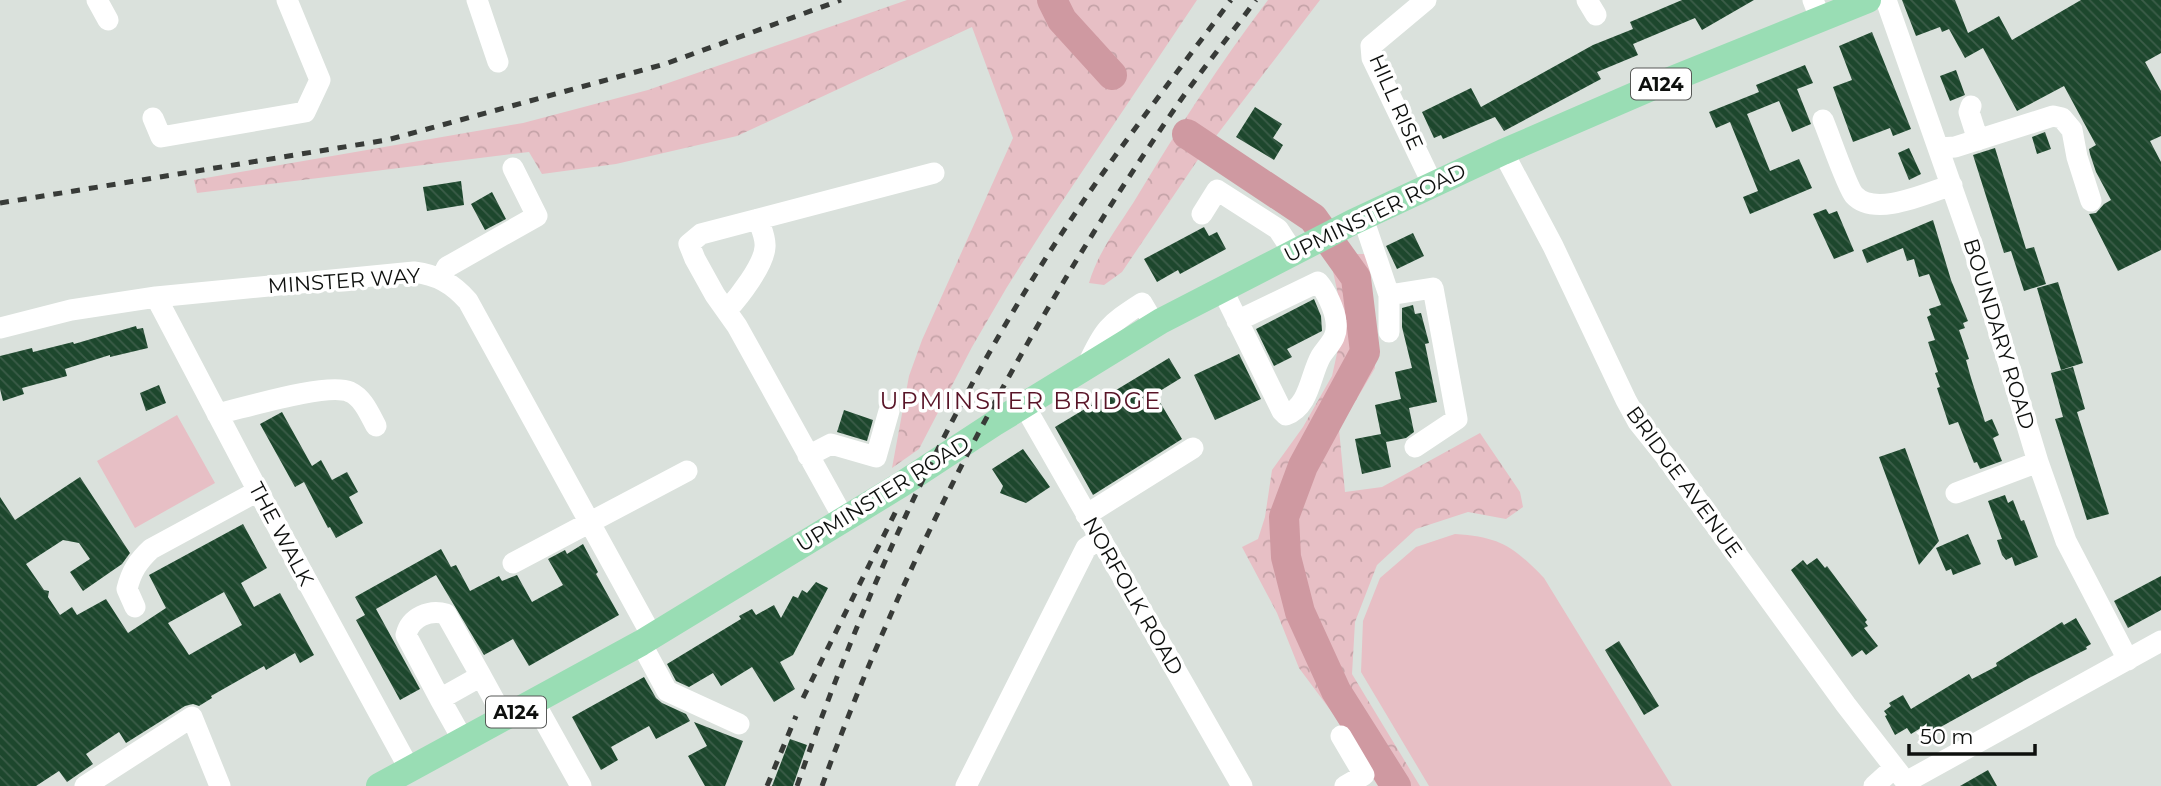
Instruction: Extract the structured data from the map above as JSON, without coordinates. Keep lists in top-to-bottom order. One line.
{"streets":{"main road":["A124","UPMINSTER ROAD"],"street":["HILL RISE","MINSTER WAY","BOUNDARY ROAD","BRIDGE AVENUE","THE WALK","NORFOLK ROAD"]},"crossings":[["A124","UPMINSTER ROAD"],["A124","BRIDGE AVENUE"],["HILL RISE","UPMINSTER ROAD"],["UPMINSTER ROAD","MINSTER WAY"],["UPMINSTER ROAD","BRIDGE AVENUE"],["UPMINSTER ROAD","THE WALK"],["UPMINSTER ROAD","NORFOLK ROAD"],["MINSTER WAY","THE WALK"]],"districts":["UPMINSTER BRIDGE"],"scale_bar":"50 m"}
